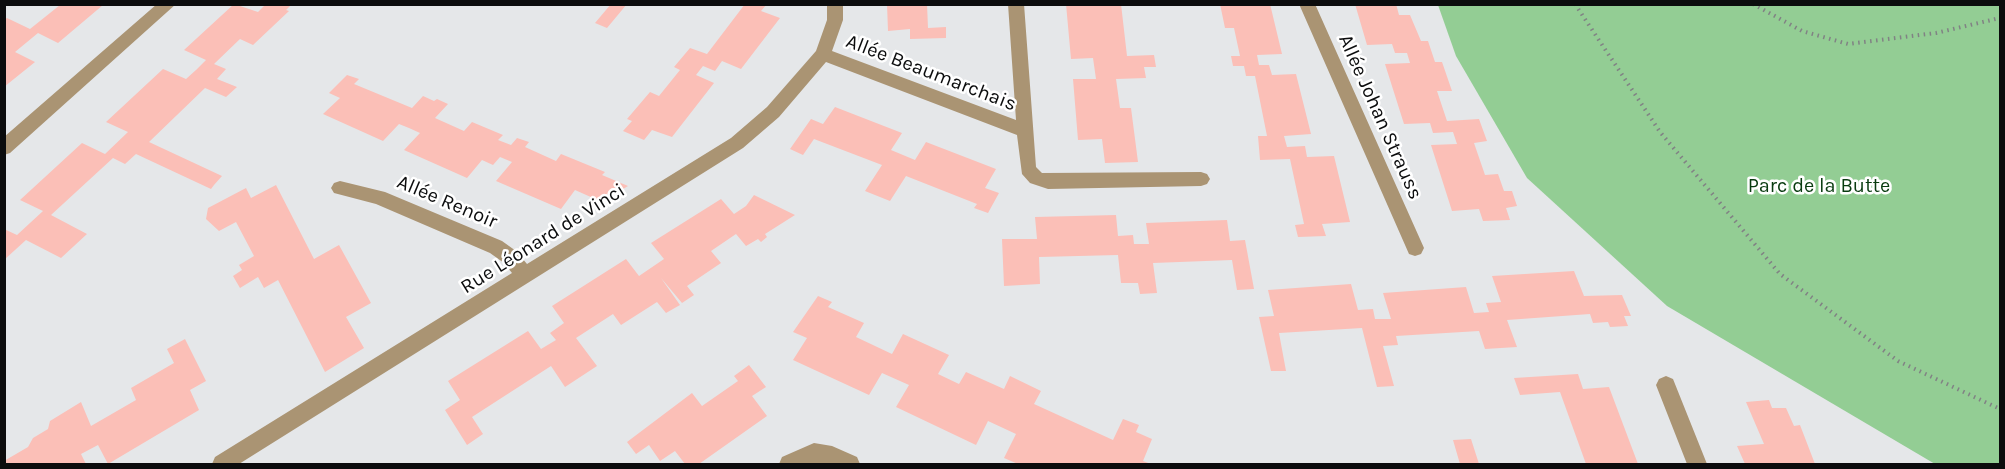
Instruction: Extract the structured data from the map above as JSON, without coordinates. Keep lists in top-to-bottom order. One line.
{"streets":{"street":["Allée Beaumarchais","Allée Johan Strauss","Allée Renoir","Rue Léonard de Vinci"]},"crossings":[["Allée Beaumarchais","Rue Léonard de Vinci"],["Allée Renoir","Rue Léonard de Vinci"]],"parks":["Parc de la Butte"]}
